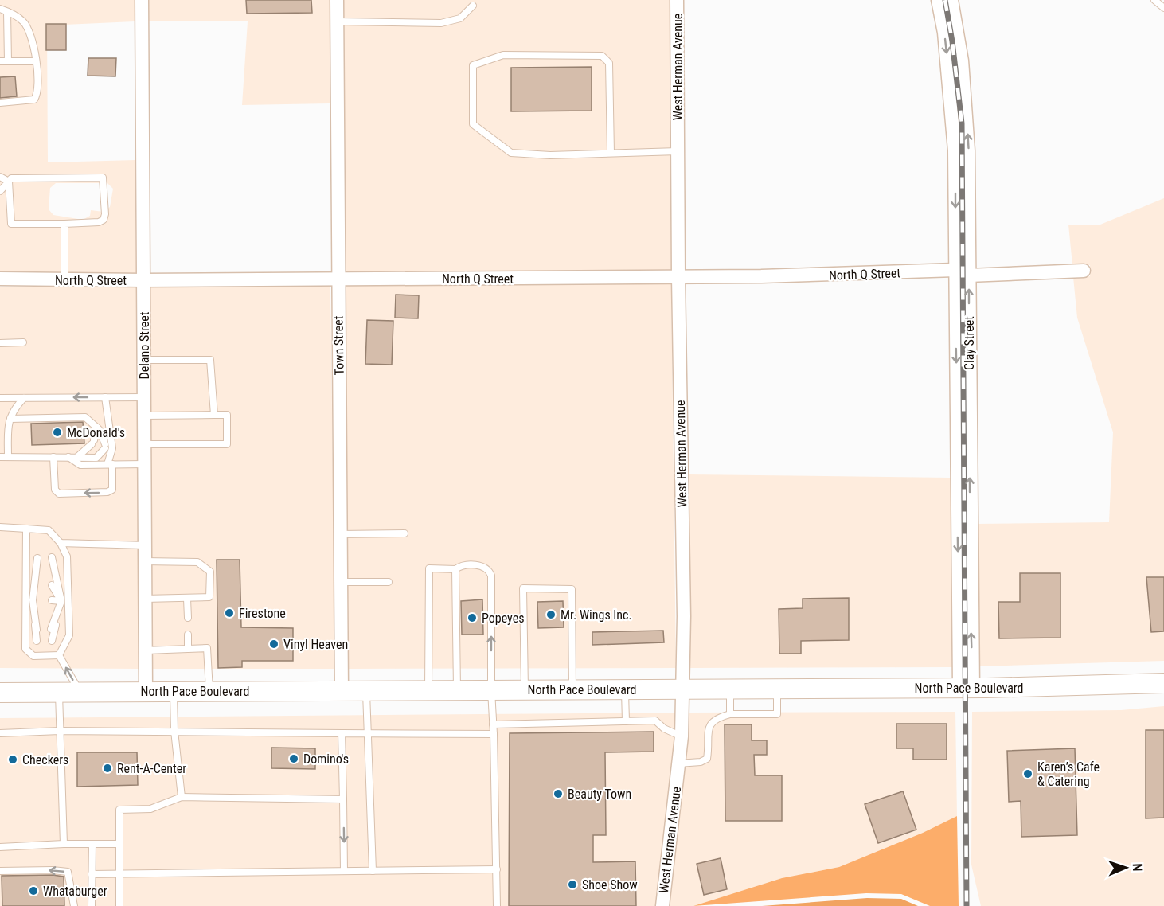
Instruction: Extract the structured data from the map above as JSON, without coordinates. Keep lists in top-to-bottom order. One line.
{"streets":{"main road":["North Pace Boulevard"],"street":["West Herman Avenue","North Q Street","Clay Street","Delano Street","Town Street"]},"crossings":[["West Herman Avenue","North Q Street"],["West Herman Avenue","North Pace Boulevard"],["North Q Street","Clay Street"],["North Q Street","Delano Street"],["North Q Street","Town Street"],["Clay Street","North Pace Boulevard"],["Delano Street","North Pace Boulevard"],["Town Street","North Pace Boulevard"]],"places":["McDonald's","Firestone","Mr. Wings Inc.","Popeyes","Vinyl Heaven","Domino's","Checkers","Rent-A-Center","Karen’s Cafe & Catering","Beauty Town","Shoe Show","Whataburger"],"north":"right"}
